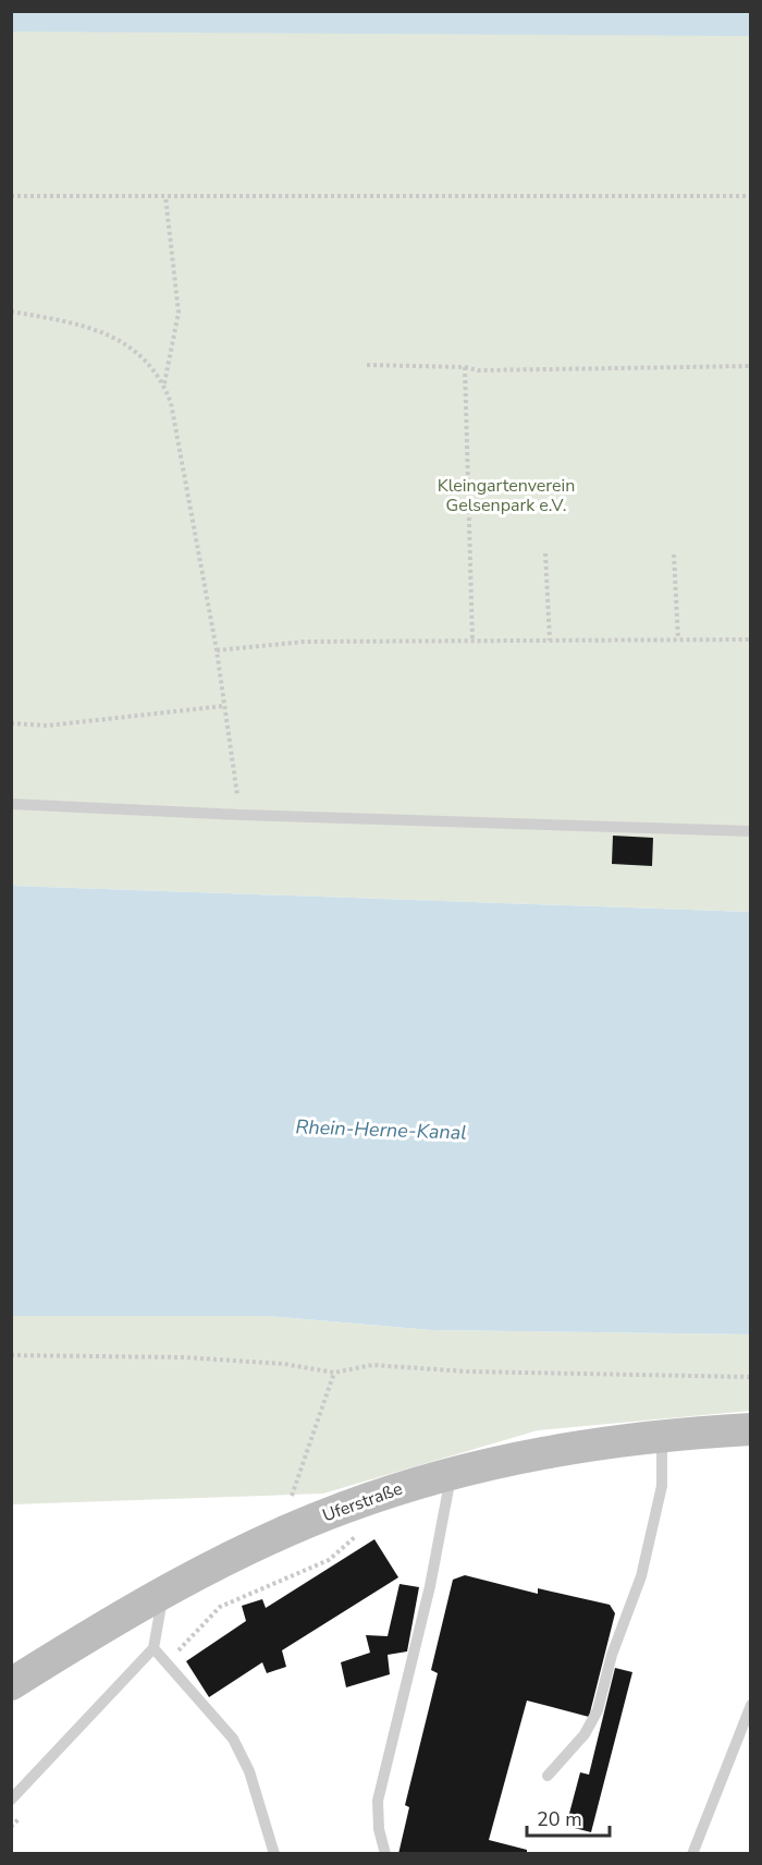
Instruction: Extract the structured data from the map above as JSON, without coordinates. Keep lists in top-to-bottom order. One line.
{"streets":{"main road":["Uferstraße"]},"water":["Rhein-Herne-Kanal"],"parks":["Kleingartenverein Gelsenpark e.V."],"scale_bar":"20 m"}
